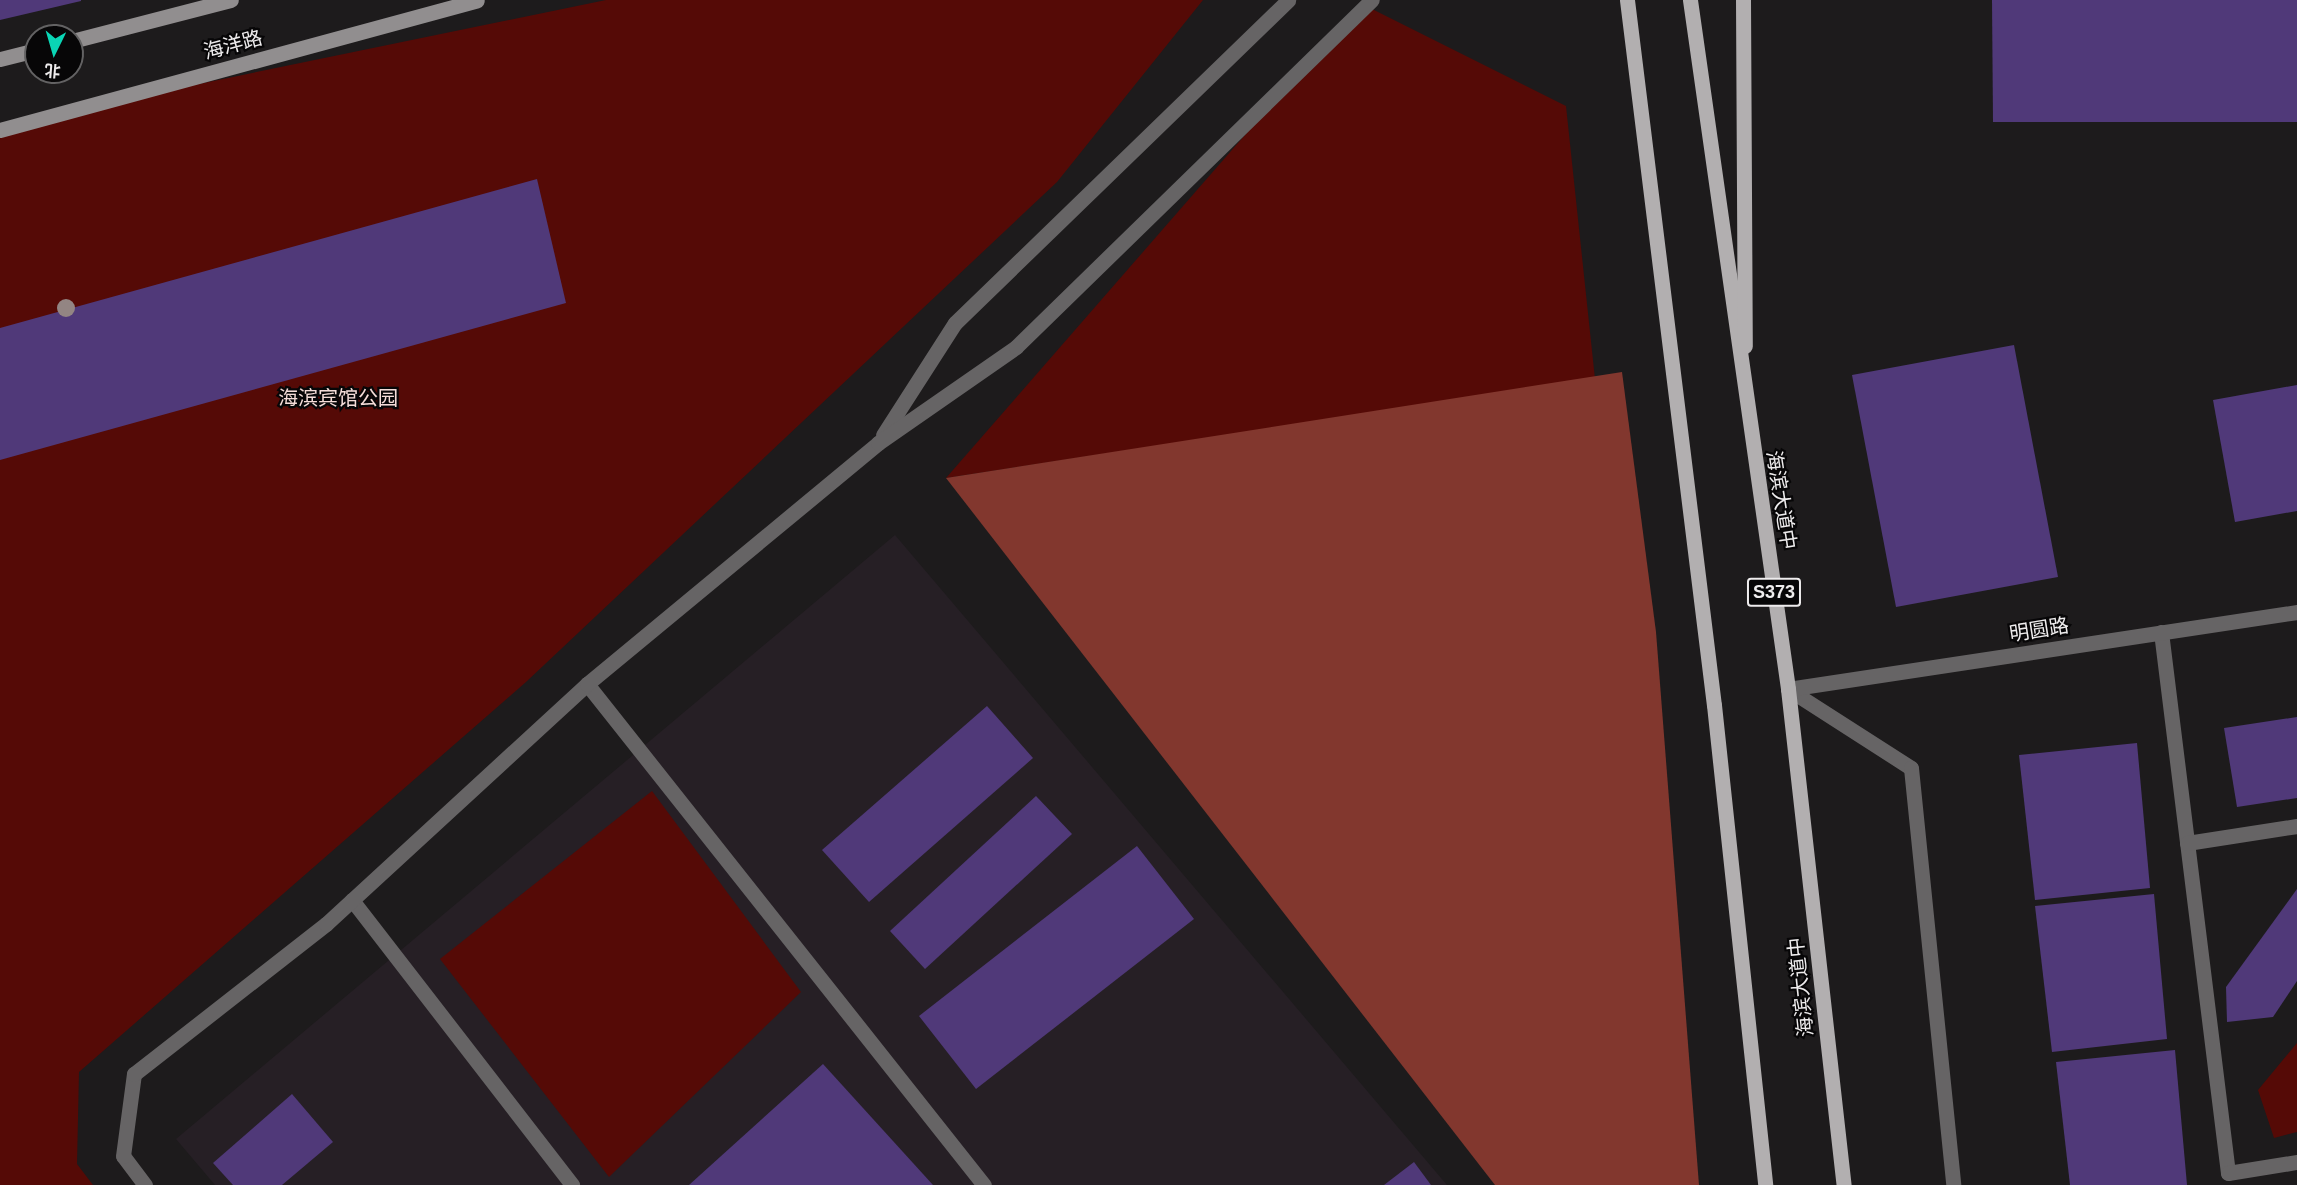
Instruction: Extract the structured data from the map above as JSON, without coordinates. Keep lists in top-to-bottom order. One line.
{"streets":{"main road":["海滨大道中","S373"],"street":["海洋路","明圆路"]},"crossings":[["海滨大道中","明圆路"]],"parks":["海滨宾馆公园"],"north":"bottom"}
